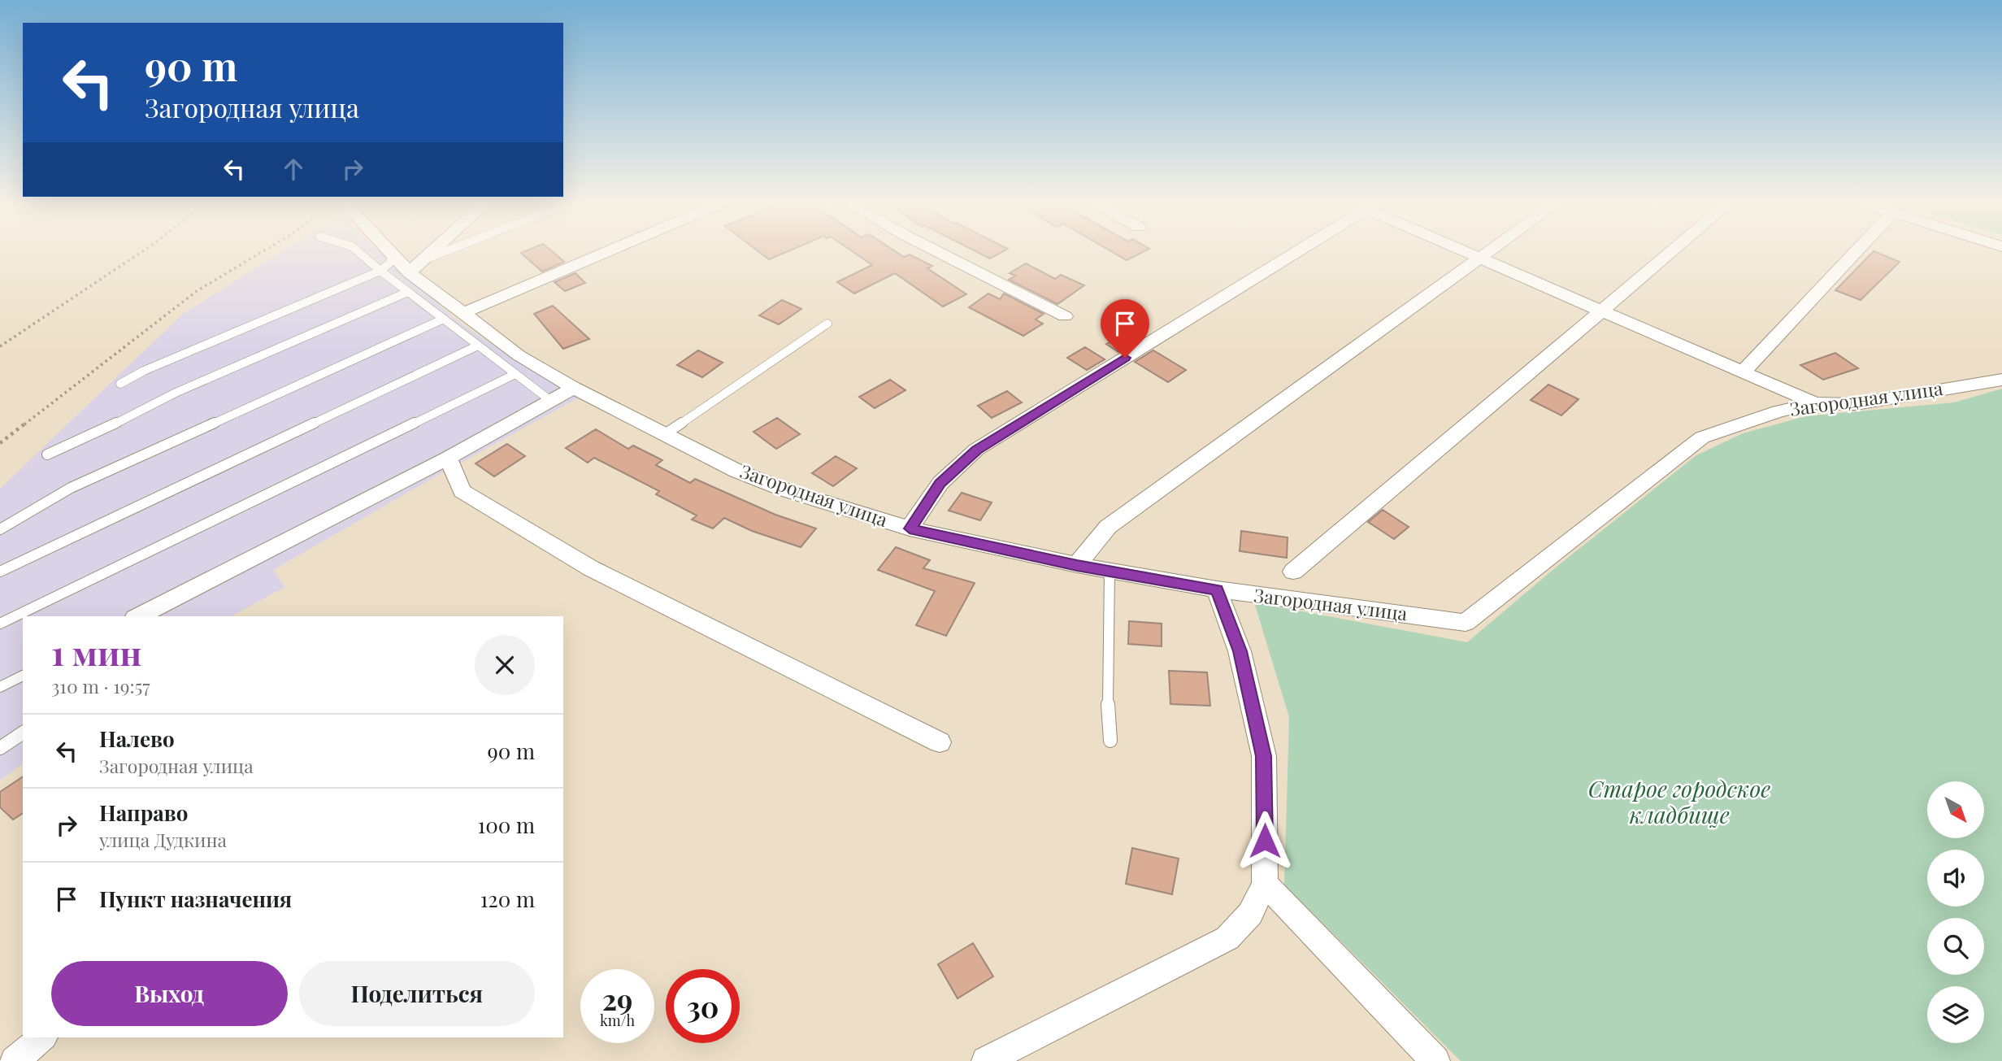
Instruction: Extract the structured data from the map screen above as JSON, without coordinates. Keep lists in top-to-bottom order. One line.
{"streets":{"street":["Загородная улица"]},"parks":["Старое городское кладбище"],"north":"bottom right","page":{"turn":["90 m","Загородная улица"],"heading":["1 мин","310 m · 19:57"],"list":[{"name":"Налево","note":"Загородная улица","value":"90 m"},{"name":"Направо","note":"улица Дудкина","value":"100 m"},{"name":"Пункт назначения","value":"120 m"}],"buttons":["Выход","Поделиться"],"speed":"29 km/h","limit":"30"}}
